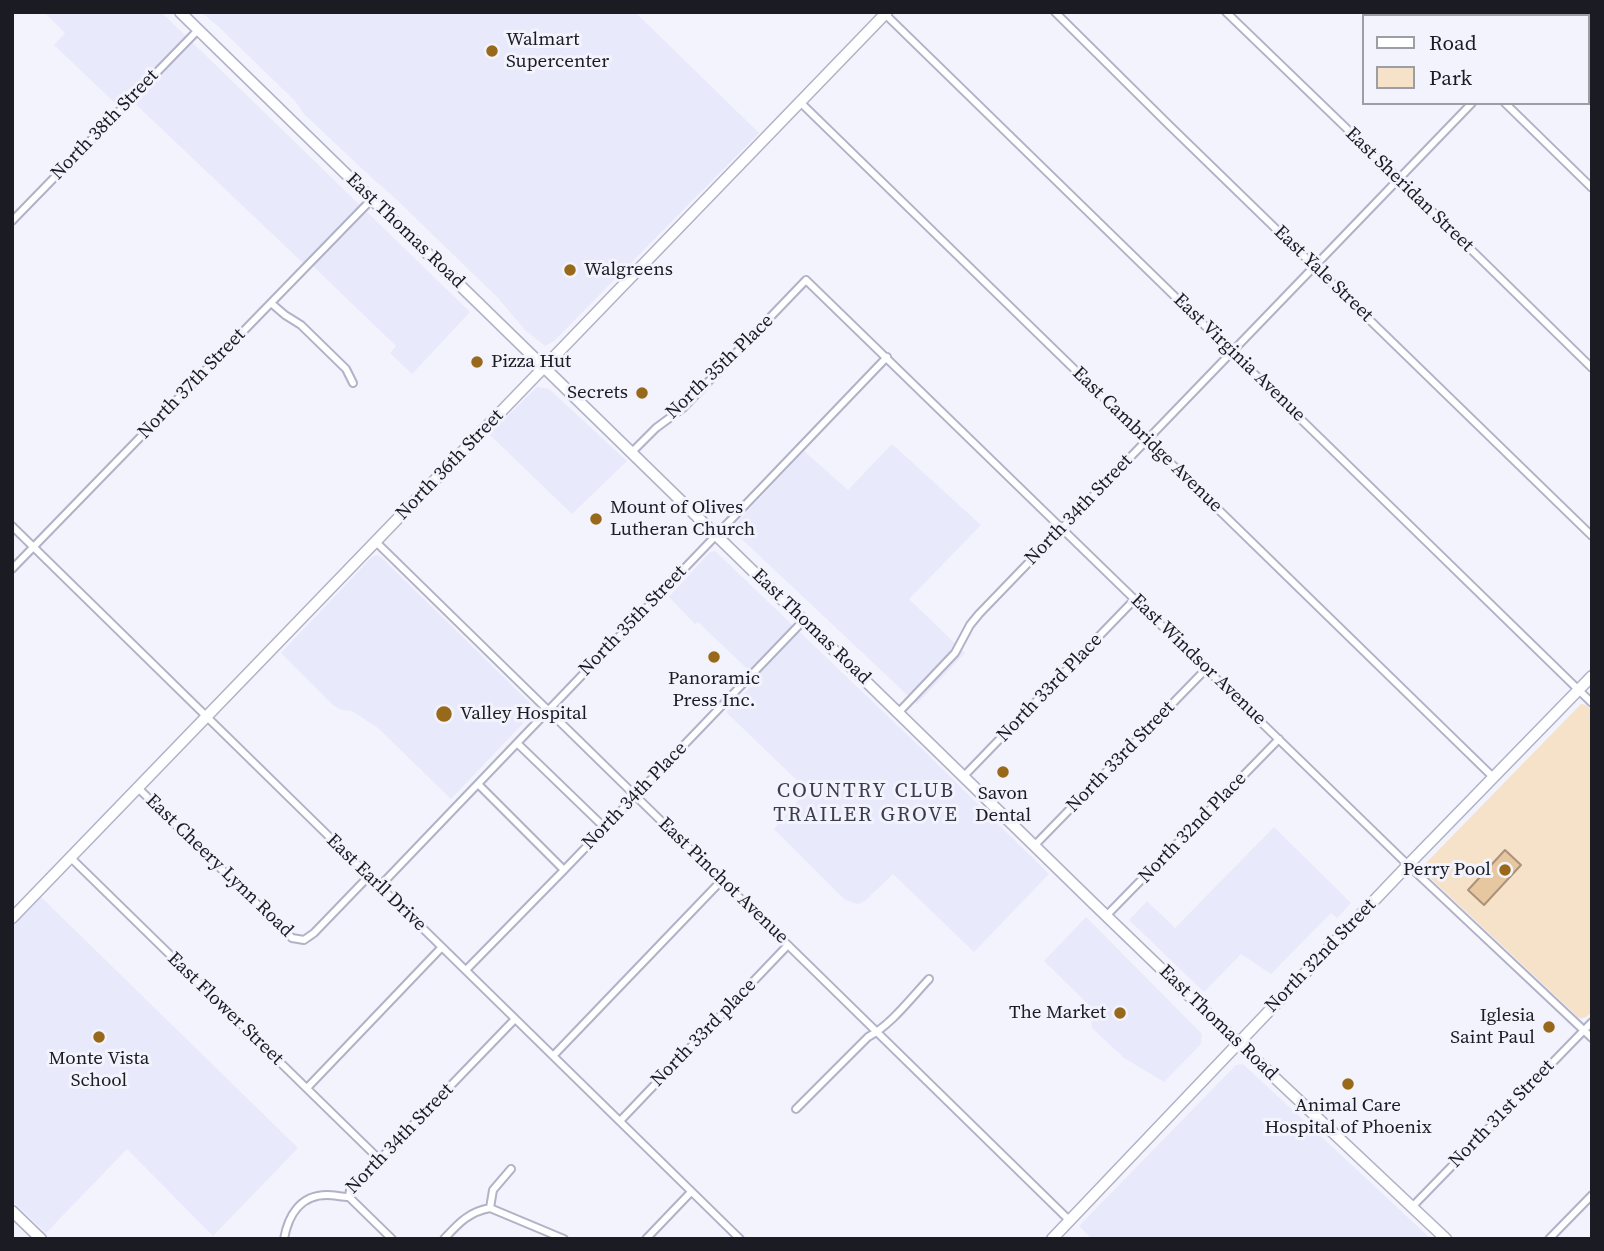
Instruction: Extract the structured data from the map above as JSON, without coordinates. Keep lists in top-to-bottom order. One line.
{"streets":{"main road":["East Thomas Road","North 36th Street","North 32nd Street"],"street":["North 38th Street","East Sheridan Street","East Yale Street","East Virginia Avenue","North 35th Place","North 37th Street","East Cambridge Avenue","North 34th Street","North 35th Street","East Windsor Avenue","North 33rd Place","North 33rd Street","North 34th Place","North 32nd Place","East Cheery Lynn Road","East Pinchot Avenue","East Earll Drive","East Flower Street","North 33rd place","North 31st Street"]},"crossings":[["North 38th Street","East Thomas Road"],["East Sheridan Street","North 34th Street"],["East Thomas Road","North 35th Place"],["East Thomas Road","North 37th Street"],["East Thomas Road","North 36th Street"],["East Thomas Road","North 34th Street"],["East Thomas Road","North 35th Street"],["East Thomas Road","North 33rd Place"],["East Thomas Road","North 33rd Street"],["East Thomas Road","North 34th Place"],["East Thomas Road","North 32nd Place"],["East Thomas Road","North 32nd Street"],["East Thomas Road","North 31st Street"],["East Yale Street","North 34th Street"],["East Virginia Avenue","North 36th Street"],["East Virginia Avenue","North 34th Street"],["East Virginia Avenue","North 32nd Street"],["North 35th Place","East Windsor Avenue"],["North 37th Street","East Earll Drive"],["East Cambridge Avenue","North 36th Street"],["East Cambridge Avenue","North 34th Street"],["East Cambridge Avenue","North 32nd Street"],["North 36th Street","East Cheery Lynn Road"],["North 36th Street","East Pinchot Avenue"],["North 36th Street","East Earll Drive"],["North 36th Street","East Flower Street"],["North 34th Street","East Windsor Avenue"],["North 34th Street","East Earll Drive"],["North 34th Street","East Flower Street"],["North 35th Street","East Windsor Avenue"],["North 35th Street","East Pinchot Avenue"],["North 35th Street","East Earll Drive"],["East Windsor Avenue","North 33rd Place"],["East Windsor Avenue","North 33rd Street"],["East Windsor Avenue","North 32nd Place"],["East Windsor Avenue","North 32nd Street"],["East Windsor Avenue","North 31st Street"],["North 34th Place","East Pinchot Avenue"],["North 34th Place","East Earll Drive"],["East Cheery Lynn Road","East Earll Drive"],["East Pinchot Avenue","North 32nd Street"],["East Pinchot Avenue","North 33rd place"],["East Earll Drive","North 33rd place"]],"districts":["COUNTRY CLUB TRAILER GROVE"],"places":["Walmart Supercenter","Walgreens","Pizza Hut","Secrets","Mount of Olives Lutheran Church","Panoramic Press Inc.","Valley Hospital","Savon Dental","Perry Pool","The Market","Iglesia Saint Paul","Monte Vista School","Animal Care Hospital of Phoenix"],"legend":["Road","Park"]}
